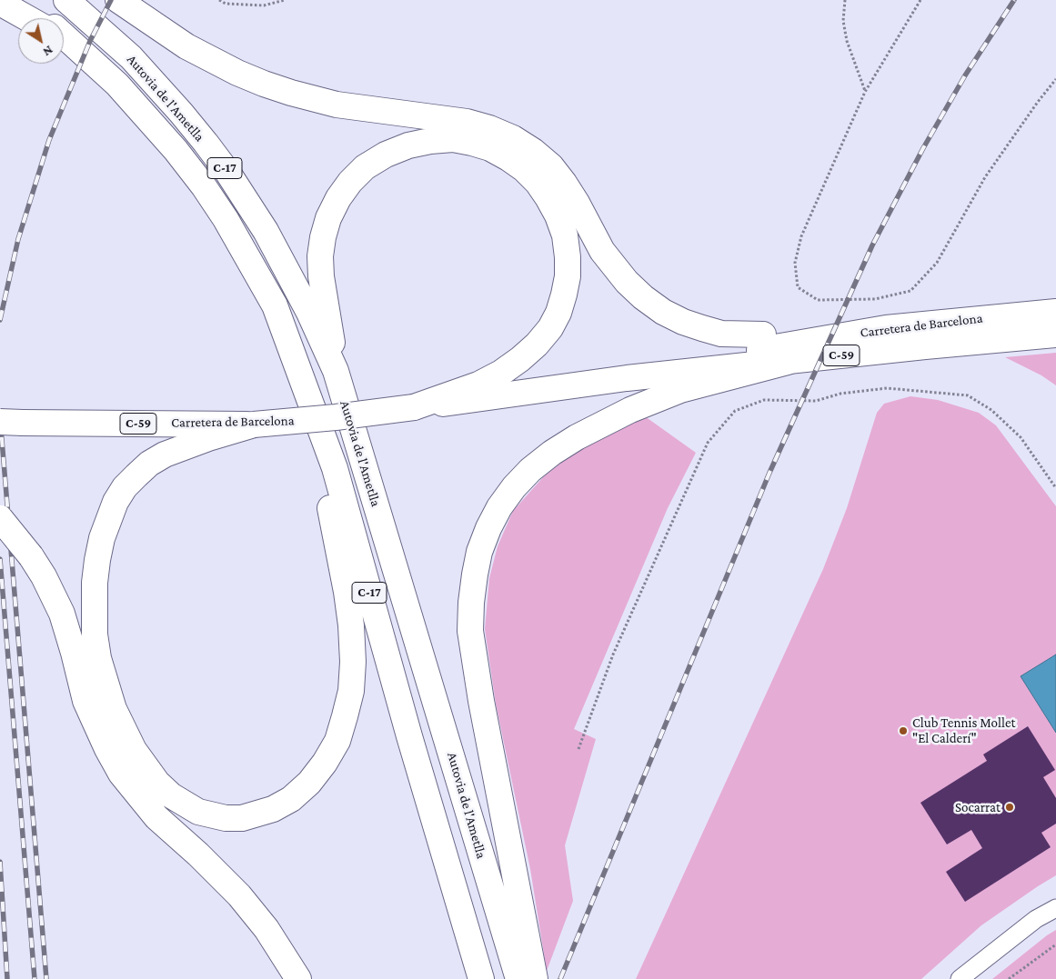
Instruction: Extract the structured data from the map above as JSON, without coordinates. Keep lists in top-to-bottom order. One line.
{"streets":{"highway":["Autovia de l'Ametlla","C-17","Carretera de Barcelona","C-59"]},"places":["Club Tennis Mollet \"El Calderí\"","Socarrat"],"north":"bottom right"}
